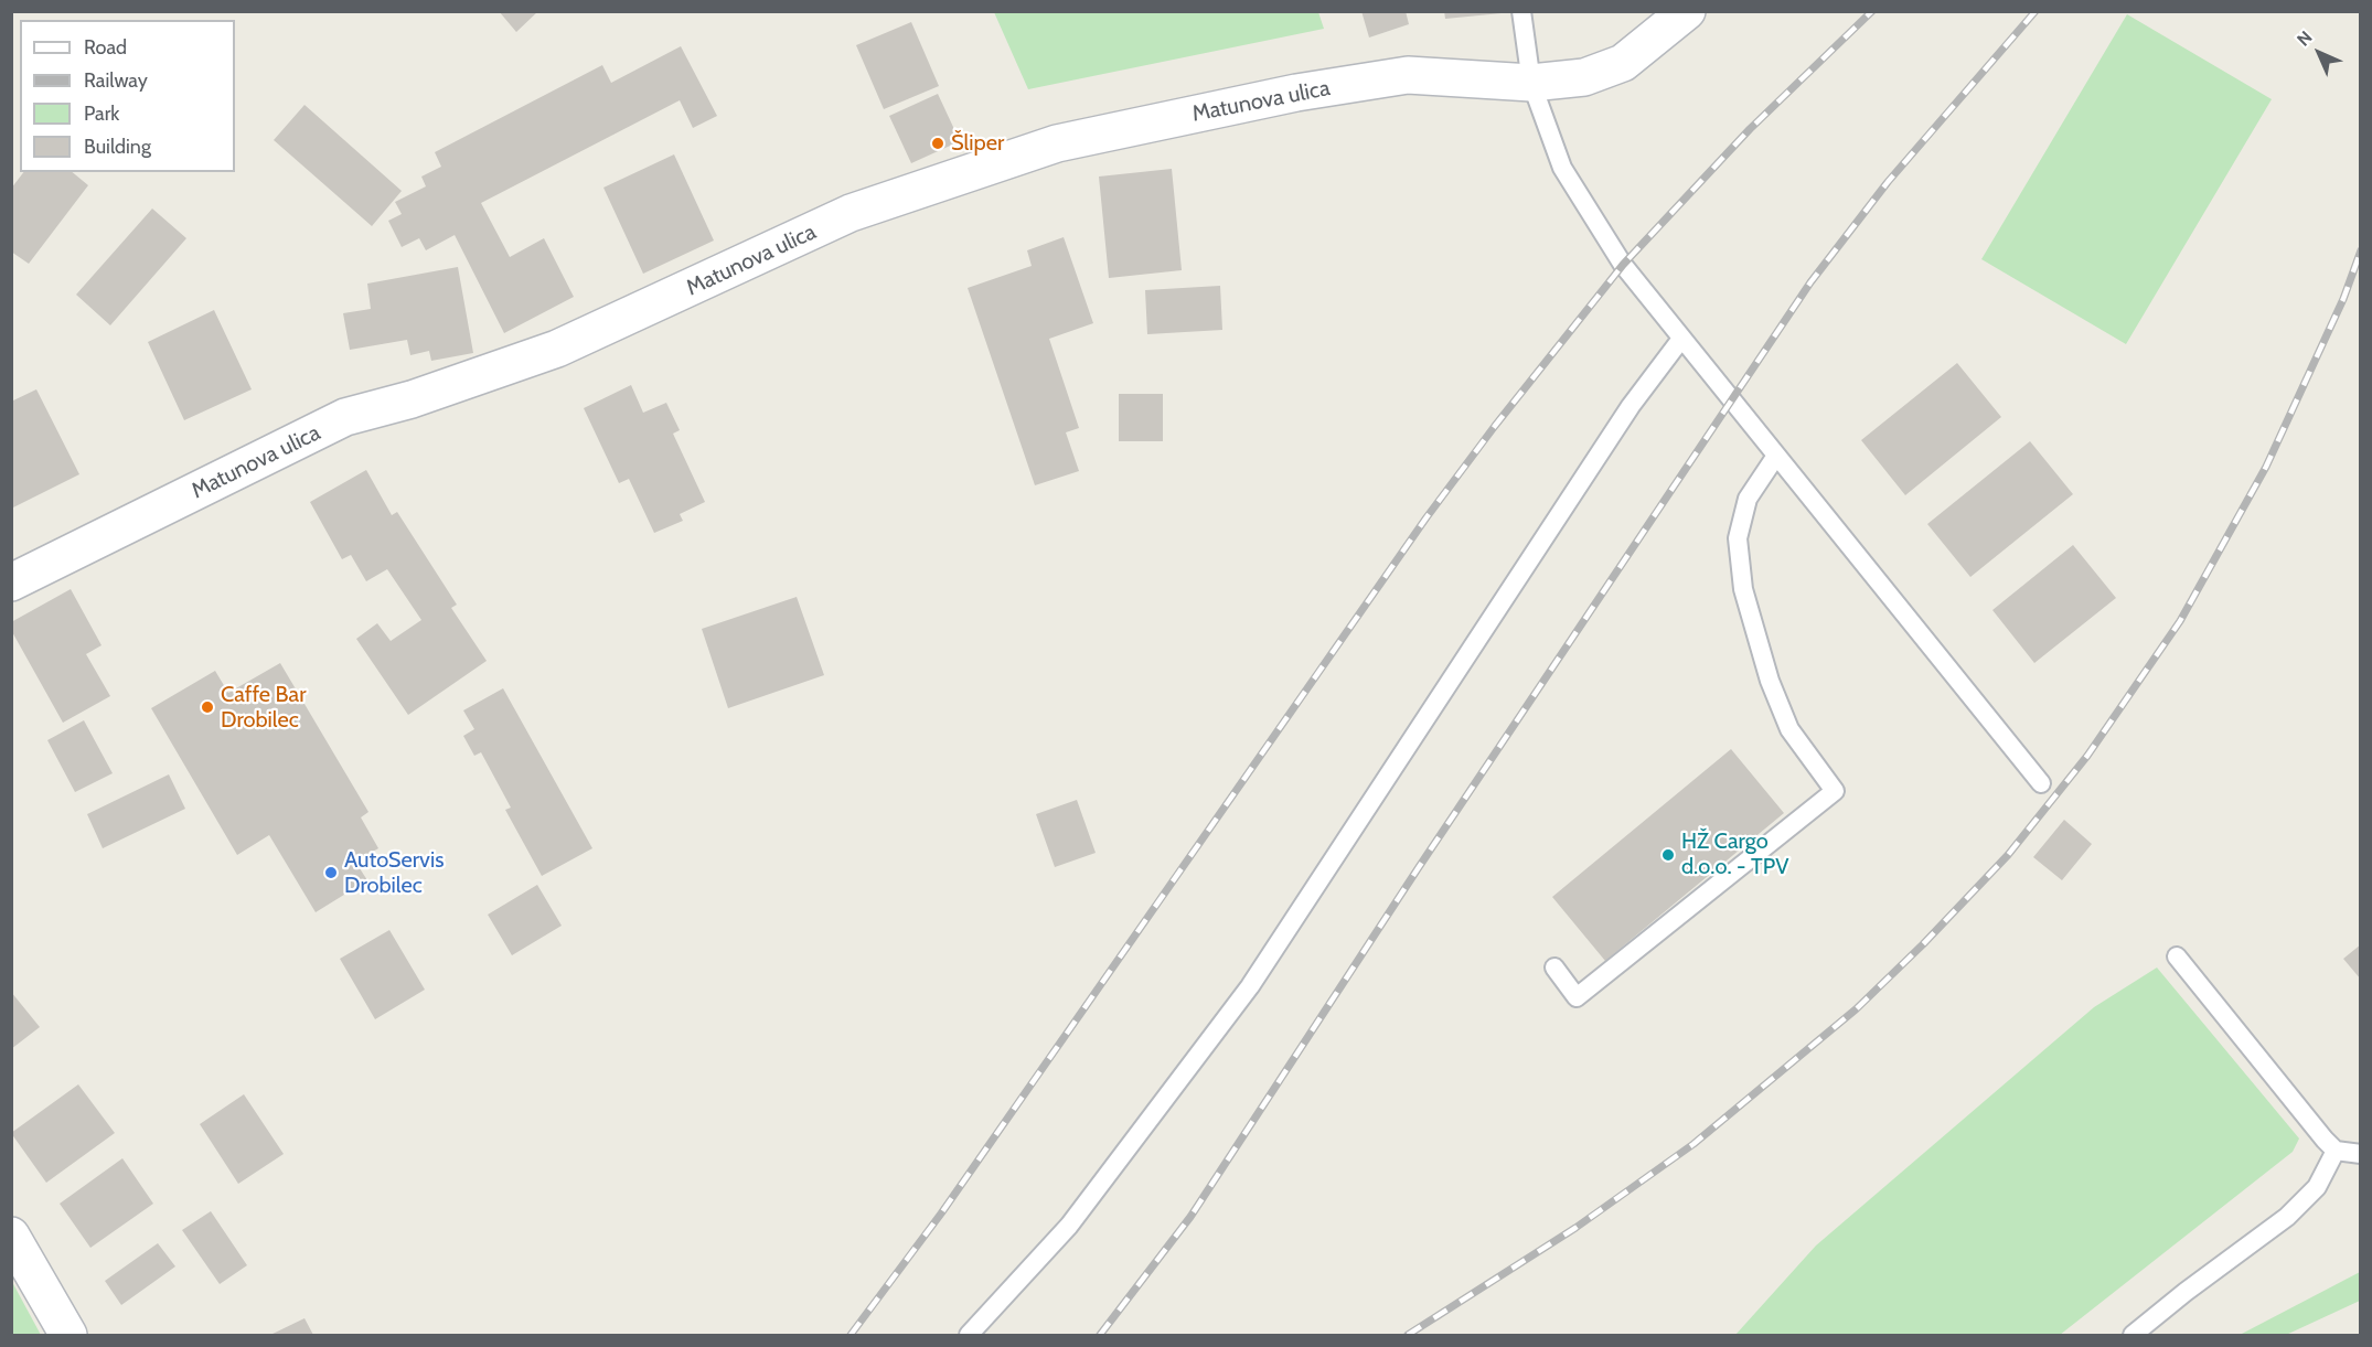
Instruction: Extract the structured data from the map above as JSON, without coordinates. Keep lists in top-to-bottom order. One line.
{"streets":{"street":["Matunova ulica"]},"places":["Šliper","Caffe Bar Drobilec","HŽ Cargo d.o.o. - TPV","AutoServis Drobilec"],"legend":["Road","Railway","Park","Building"],"north":"top left"}
